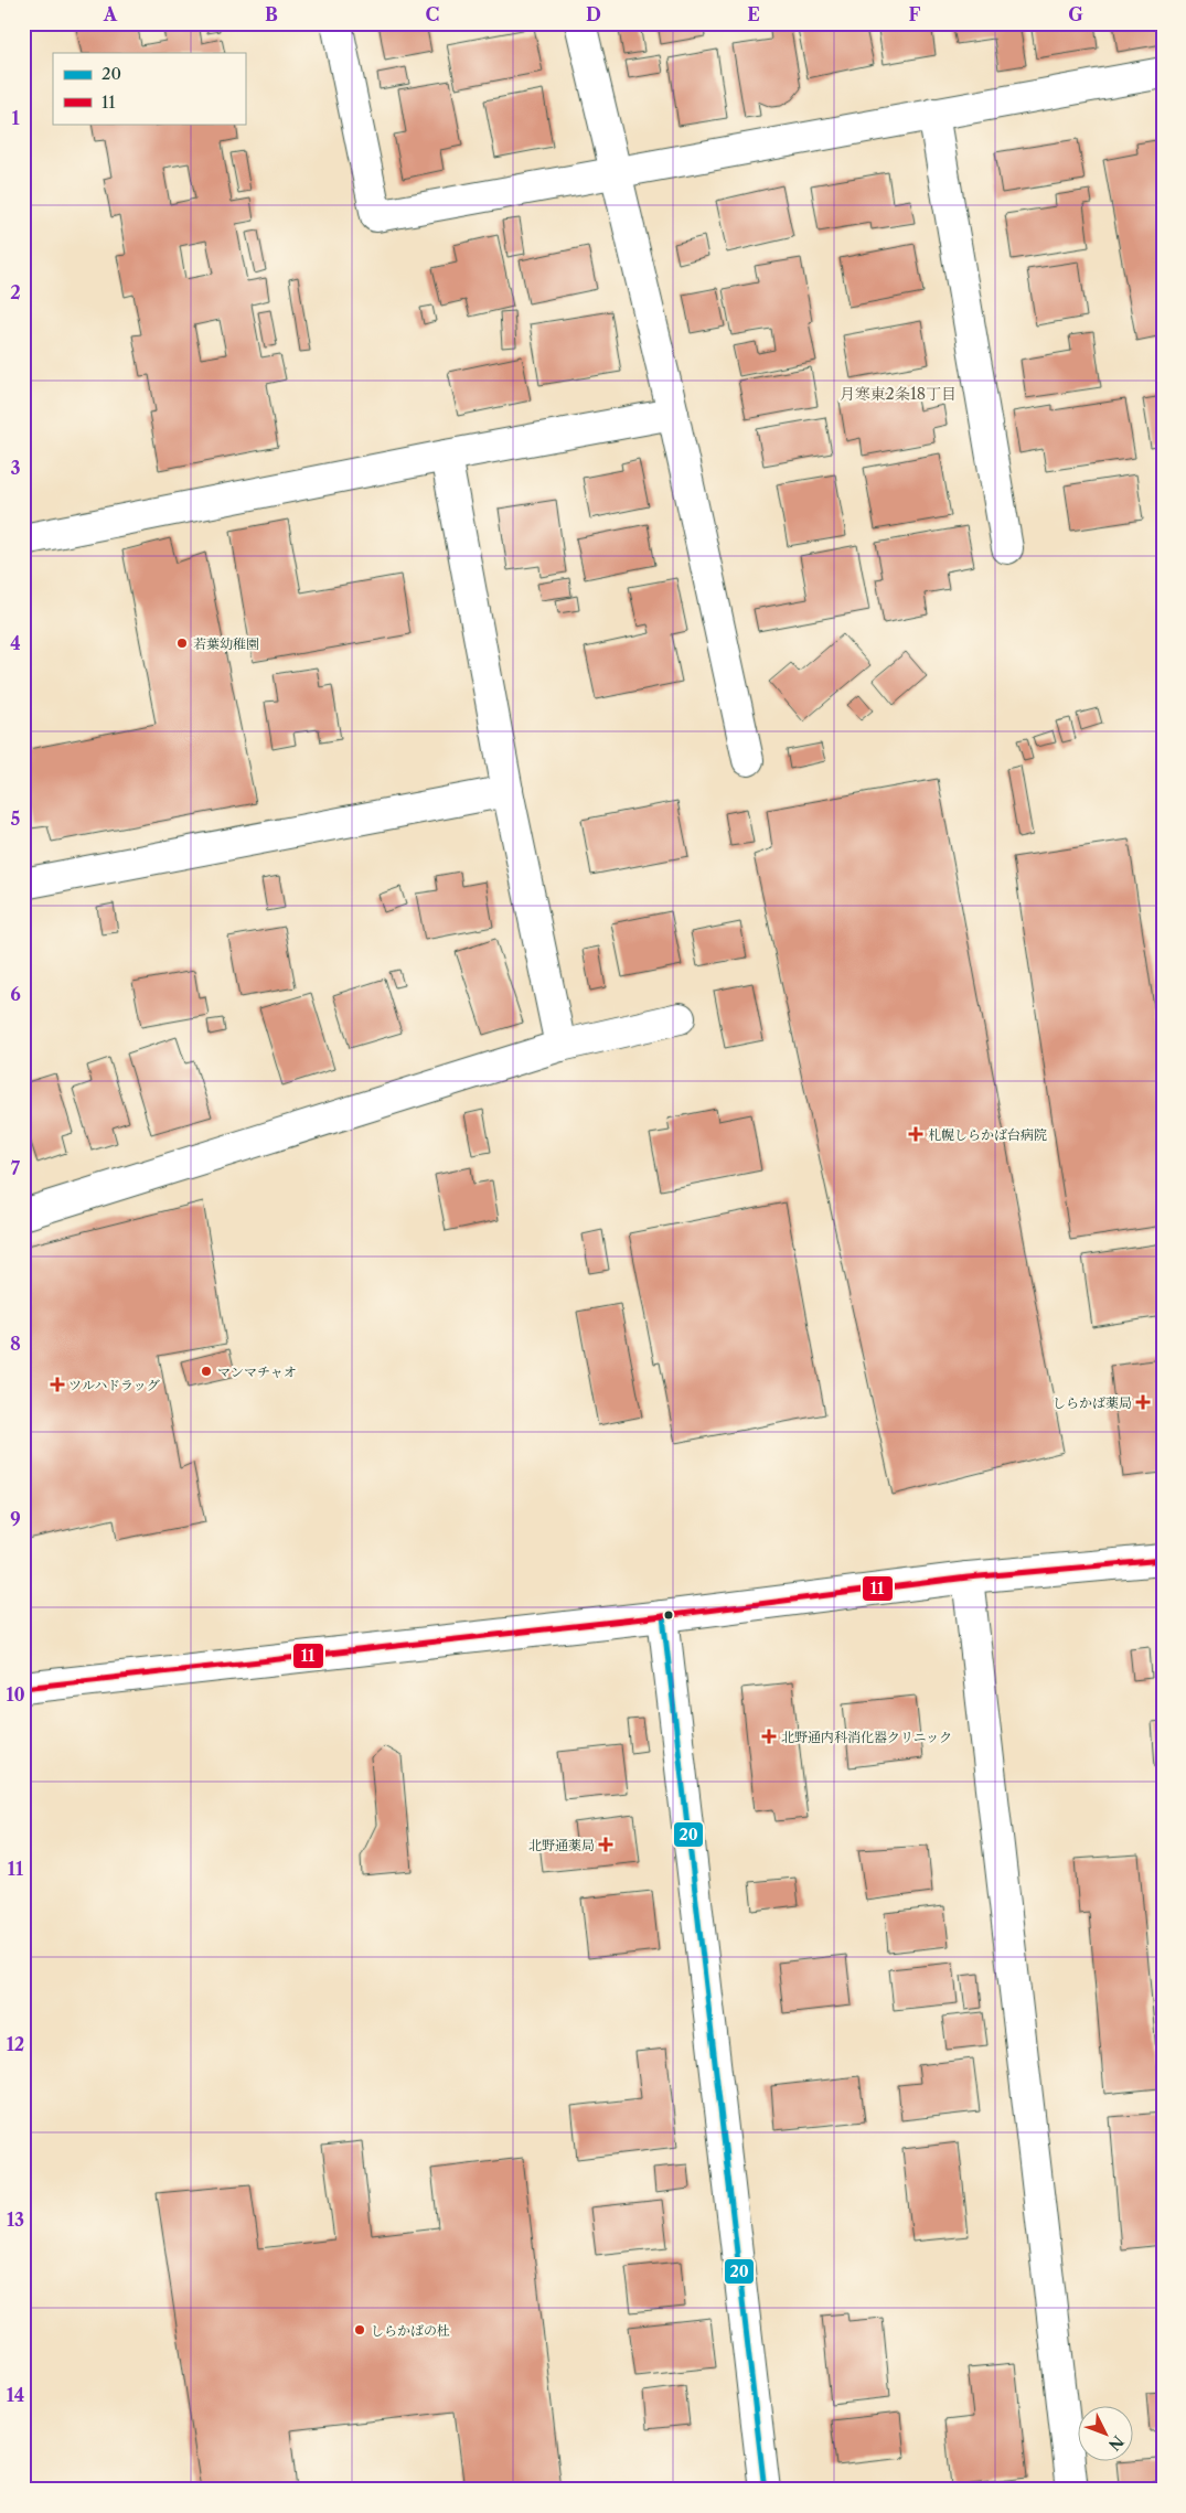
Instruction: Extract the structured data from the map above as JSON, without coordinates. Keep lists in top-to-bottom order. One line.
{"districts":["月寒東2条18丁目"],"places":{"other":["若葉幼稚園","マンマチャオ","しらかばの杜"],"health":["札幌しらかば台病院","ツルハドラッグ","しらかば薬局","北野通内科消化器クリニック","北野通薬局"]},"lines":["transit line 11","transit line 20"],"legend":["20","11"],"north":"bottom right","grid":{"columns":["A","B","C","D","E","F","G"],"rows":["1","2","3","4","5","6","7","8","9","10","11","12","13","14"]}}
